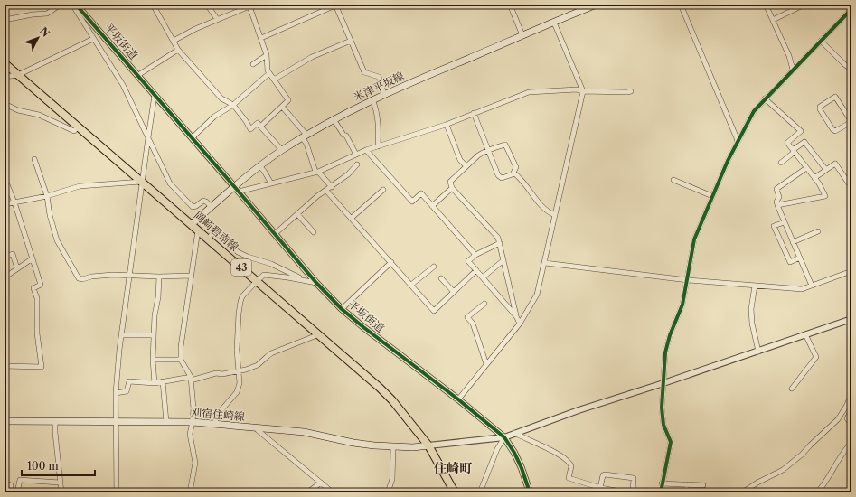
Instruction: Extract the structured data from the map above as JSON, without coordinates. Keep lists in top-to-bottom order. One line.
{"streets":{"main road":["米津平坂線","岡崎碧南線","43","刈宿住崎線"],"street":["平坂街道"]},"crossings":[["平坂街道","米津平坂線"],["米津平坂線","岡崎碧南線"],["岡崎碧南線","刈宿住崎線"]],"districts":["住崎町"],"scale_bar":"100 m","north":"top right"}
